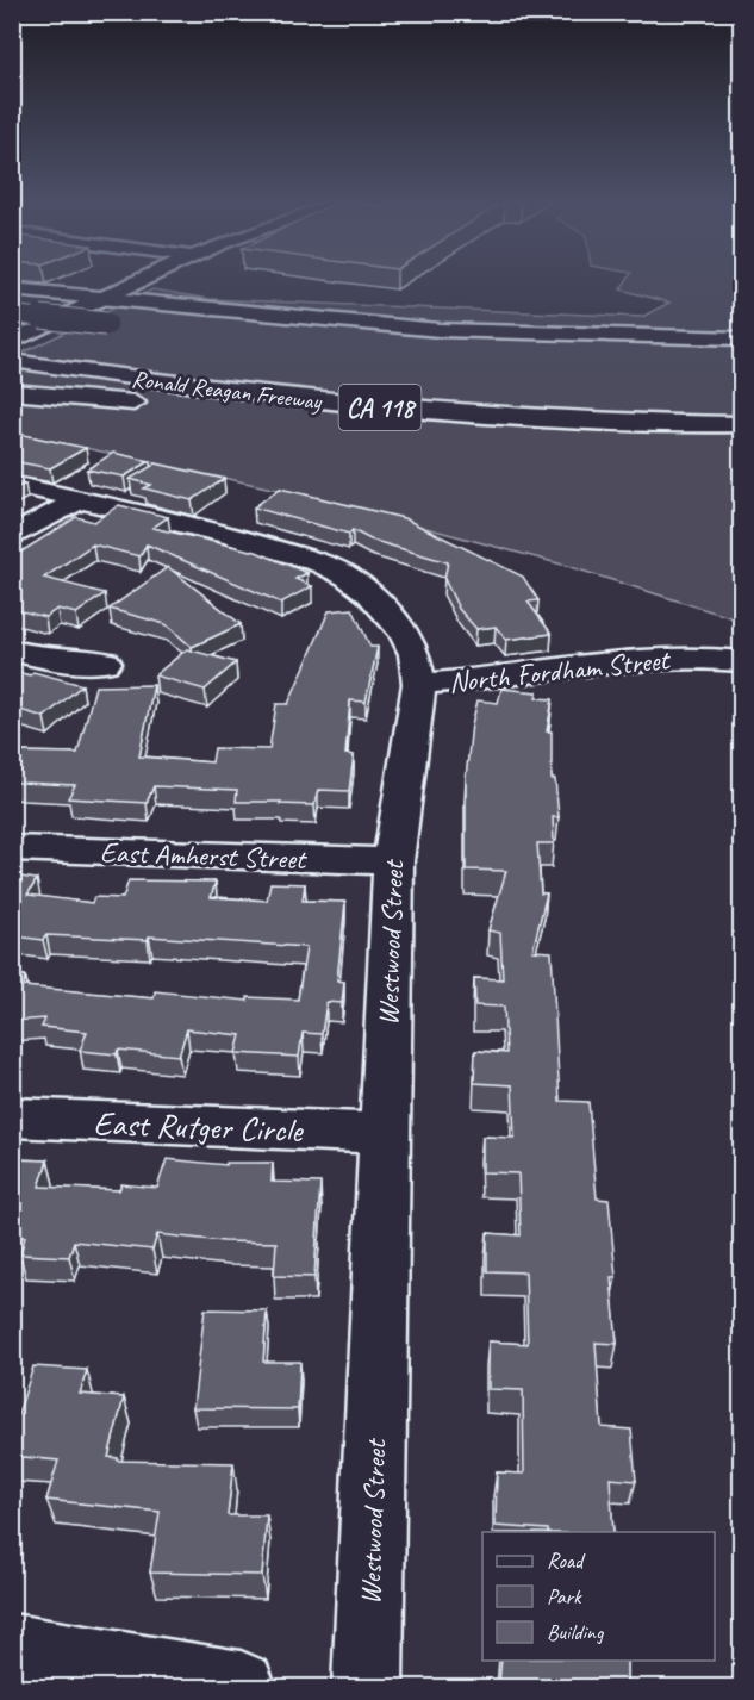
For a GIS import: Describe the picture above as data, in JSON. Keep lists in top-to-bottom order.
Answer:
{
  "streets": {
    "main road": [
      "Ronald Reagan Freeway",
      "CA 118",
      "North Fordham Street",
      "East Amherst Street",
      "Westwood Street",
      "East Rutger Circle"
    ]
  },
  "crossings": [
    ["North Fordham Street", "Westwood Street"],
    ["East Amherst Street", "Westwood Street"],
    ["Westwood Street", "East Rutger Circle"]
  ],
  "legend": ["Road", "Park", "Building"]
}
